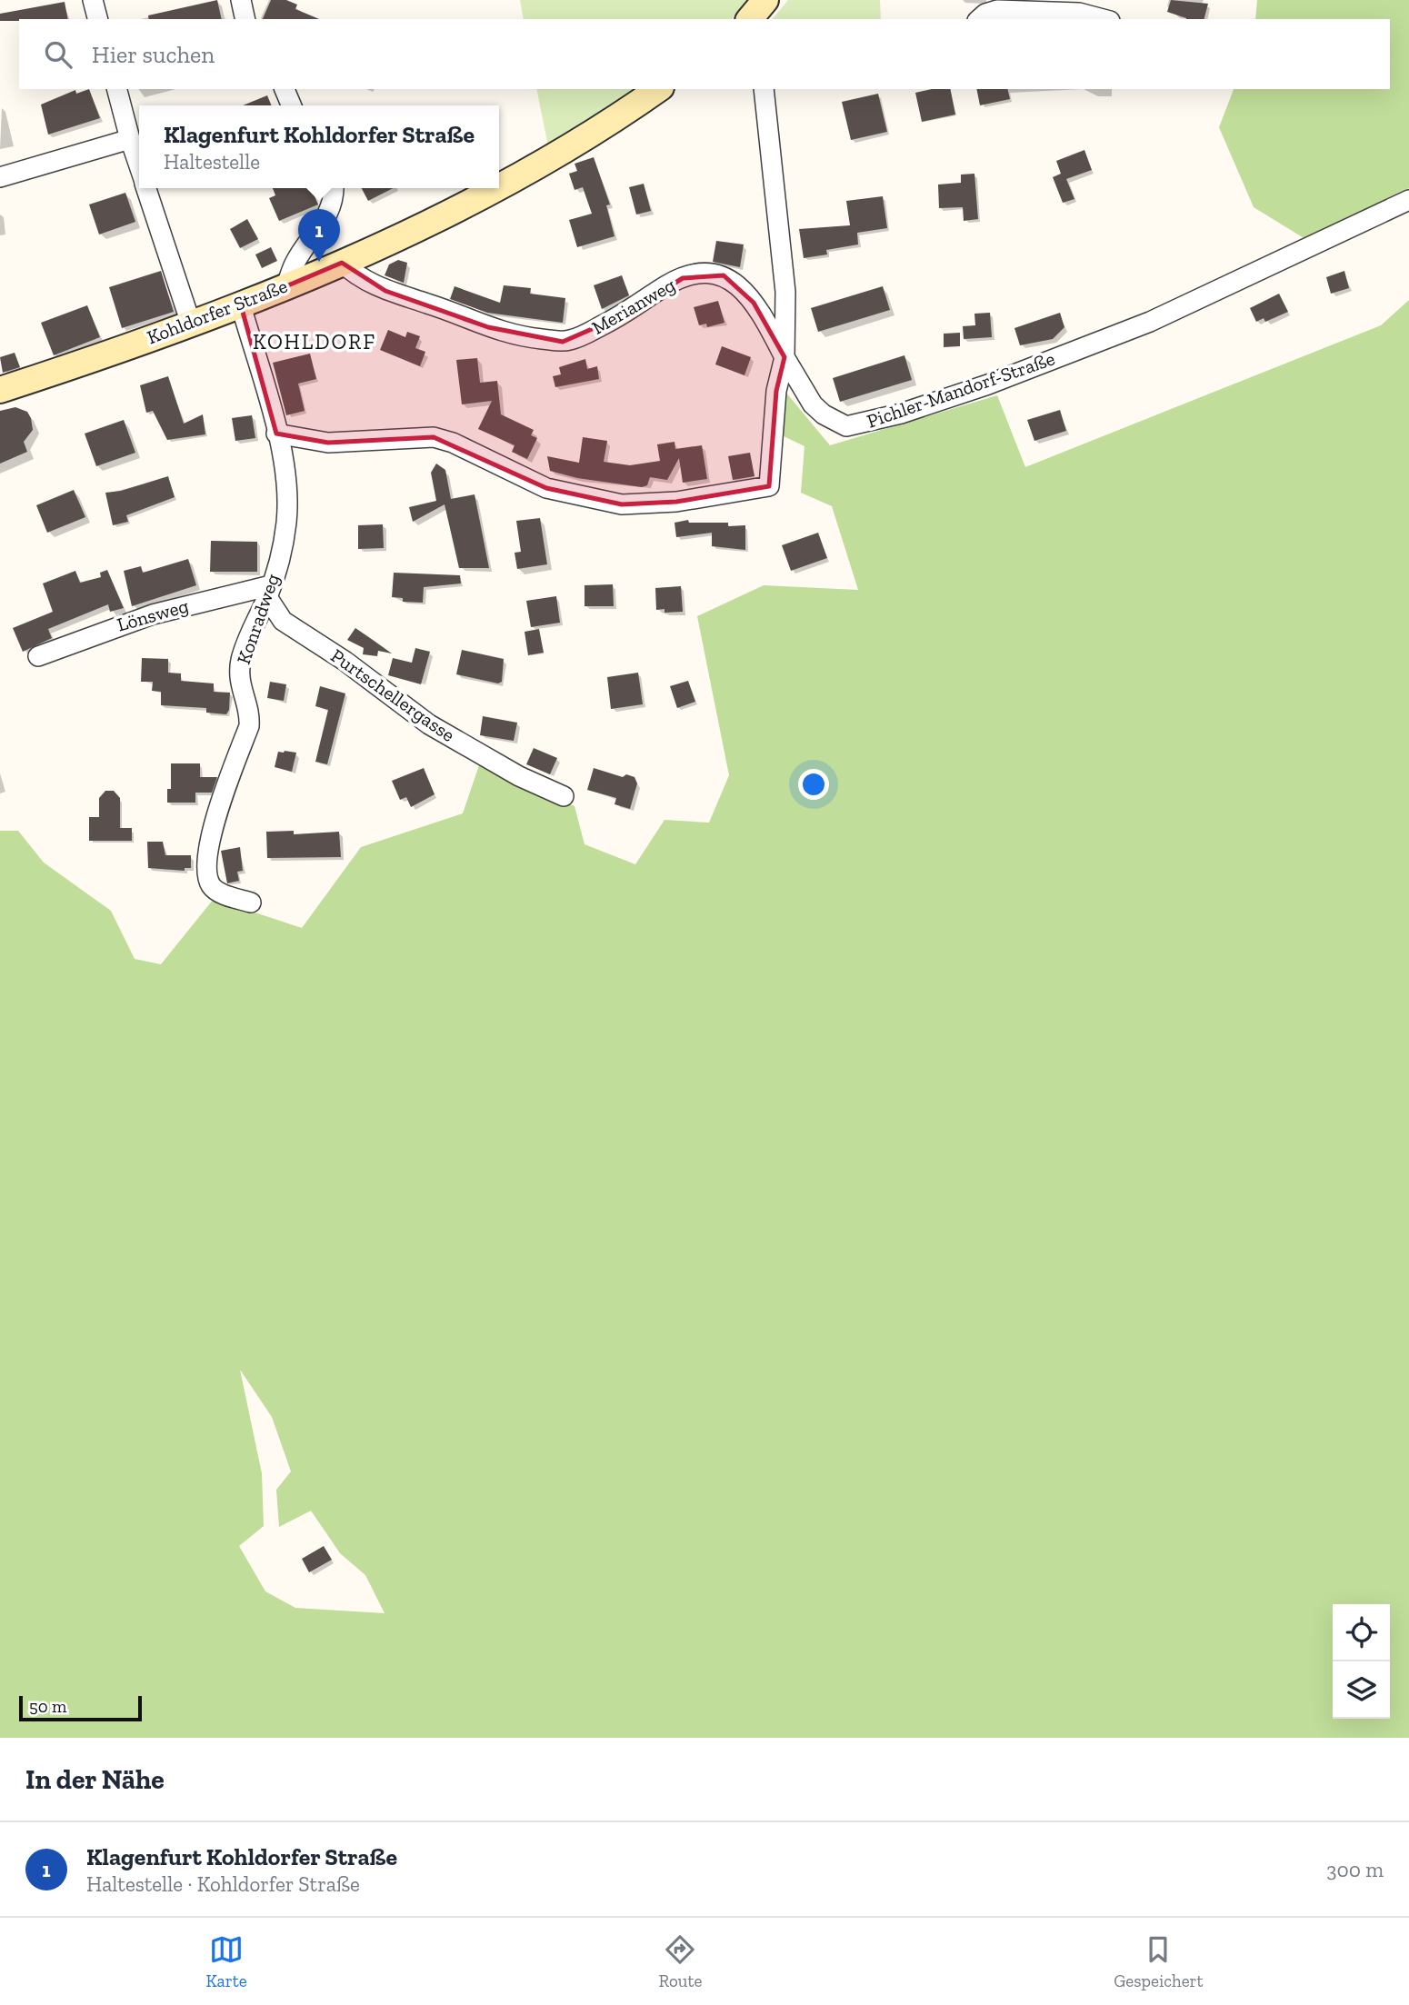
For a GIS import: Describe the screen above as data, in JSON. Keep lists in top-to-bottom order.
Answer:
{
  "streets": {
    "street": [
      "Merianweg",
      "Kohldorfer Straße",
      "Pichler-Mandorf-Straße",
      "Lönsweg",
      "Konradweg",
      "Purtschellergasse"
    ]
  },
  "crossings": [
    ["Merianweg", "Kohldorfer Straße"],
    ["Merianweg", "Pichler-Mandorf-Straße"],
    ["Kohldorfer Straße", "Konradweg"],
    ["Lönsweg", "Konradweg"],
    ["Lönsweg", "Purtschellergasse"],
    ["Konradweg", "Purtschellergasse"]
  ],
  "districts": ["KOHLDORF"],
  "scale_bar": "50 m",
  "page": {
    "search": "Hier suchen",
    "popup": ["Klagenfurt Kohldorfer Straße", "Haltestelle"],
    "pins": "1",
    "scale": "50 m",
    "heading": "In der Nähe",
    "list": [
      {
        "mark": "1",
        "name": "Klagenfurt Kohldorfer Straße",
        "note": "Haltestelle · Kohldorfer Straße",
        "value": "300 m"
      }
    ],
    "nav": ["Karte", "Route", "Gespeichert"]
  }
}
